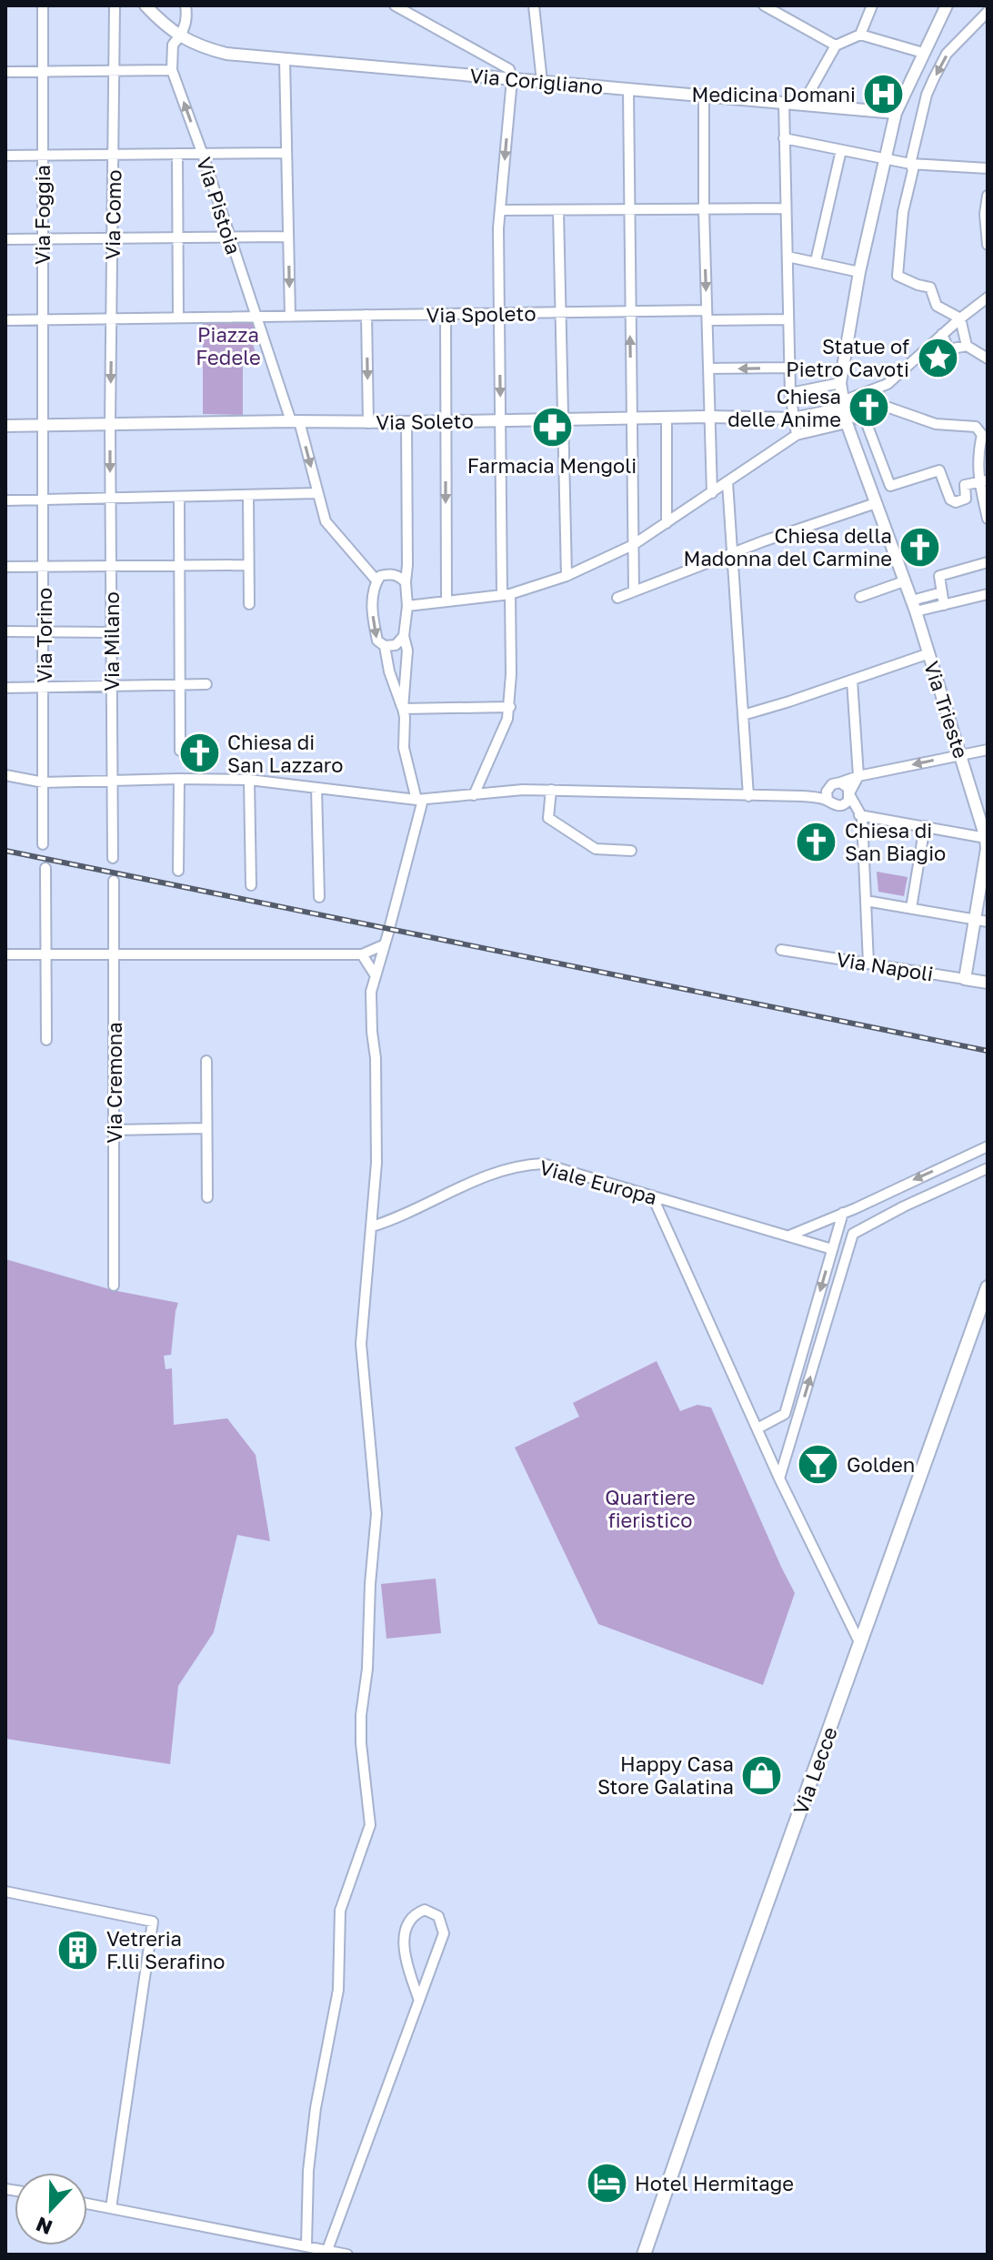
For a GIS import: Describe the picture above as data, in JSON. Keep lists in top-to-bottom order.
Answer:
{
  "streets": {
    "main road": ["Via Lecce"],
    "street": [
      "Via Corigliano",
      "Via Pistoia",
      "Via Foggia",
      "Via Como",
      "Via Spoleto",
      "Via Soleto",
      "Via Torino",
      "Via Milano",
      "Via Trieste",
      "Via Napoli",
      "Via Cremona",
      "Viale Europa"
    ]
  },
  "crossings": [
    ["Via Corigliano", "Via Trieste"],
    ["Via Pistoia", "Via Spoleto"],
    ["Via Pistoia", "Via Soleto"],
    ["Via Foggia", "Via Spoleto"],
    ["Via Foggia", "Via Soleto"],
    ["Via Foggia", "Via Torino"],
    ["Via Como", "Via Spoleto"],
    ["Via Como", "Via Soleto"],
    ["Via Como", "Via Milano"],
    ["Via Soleto", "Via Torino"],
    ["Via Soleto", "Via Milano"],
    ["Via Soleto", "Via Trieste"],
    ["Via Trieste", "Via Napoli"]
  ],
  "parks": ["Piazza Fedele", "Quartiere fieristico"],
  "places": {
    "hospital": ["Medicina Domani"],
    "place": ["Statue of Pietro Cavoti"],
    "church": [
      "Chiesa delle Anime",
      "Chiesa della Madonna del Carmine",
      "Chiesa di San Lazzaro",
      "Chiesa di San Biagio"
    ],
    "pharmacy": ["Farmacia Mengoli"],
    "bar": ["Golden"],
    "shop": ["Happy Casa Store Galatina"],
    "building": ["Vetreria F.lli Serafino"],
    "hotel": ["Hotel Hermitage"]
  },
  "north": "bottom"
}
